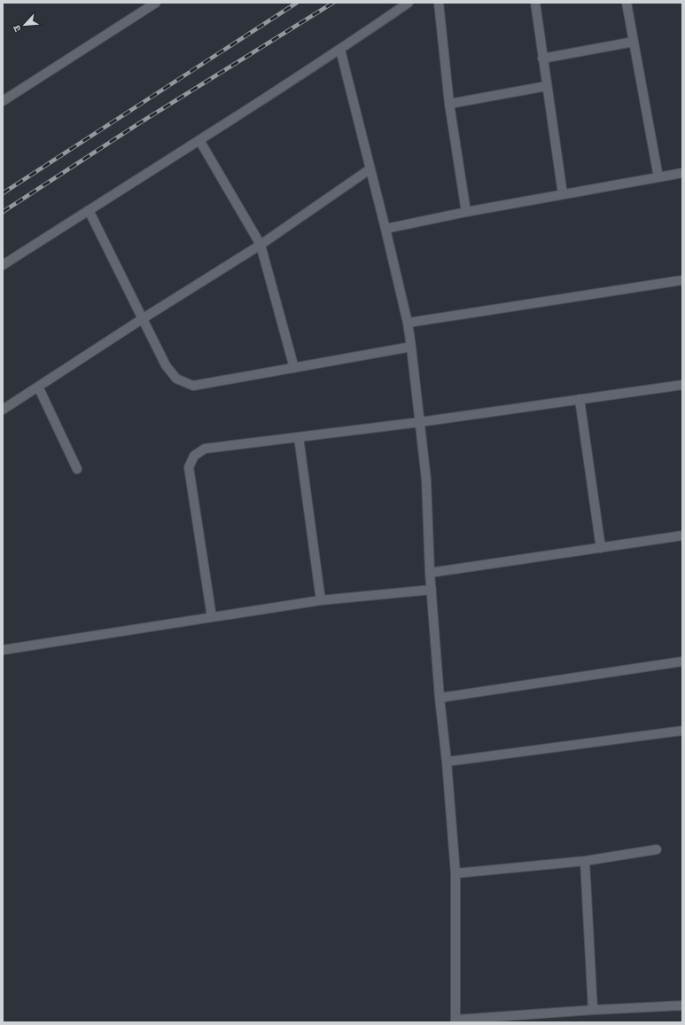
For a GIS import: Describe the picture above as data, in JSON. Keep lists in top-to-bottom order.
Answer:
{
  "north": "bottom left"
}
